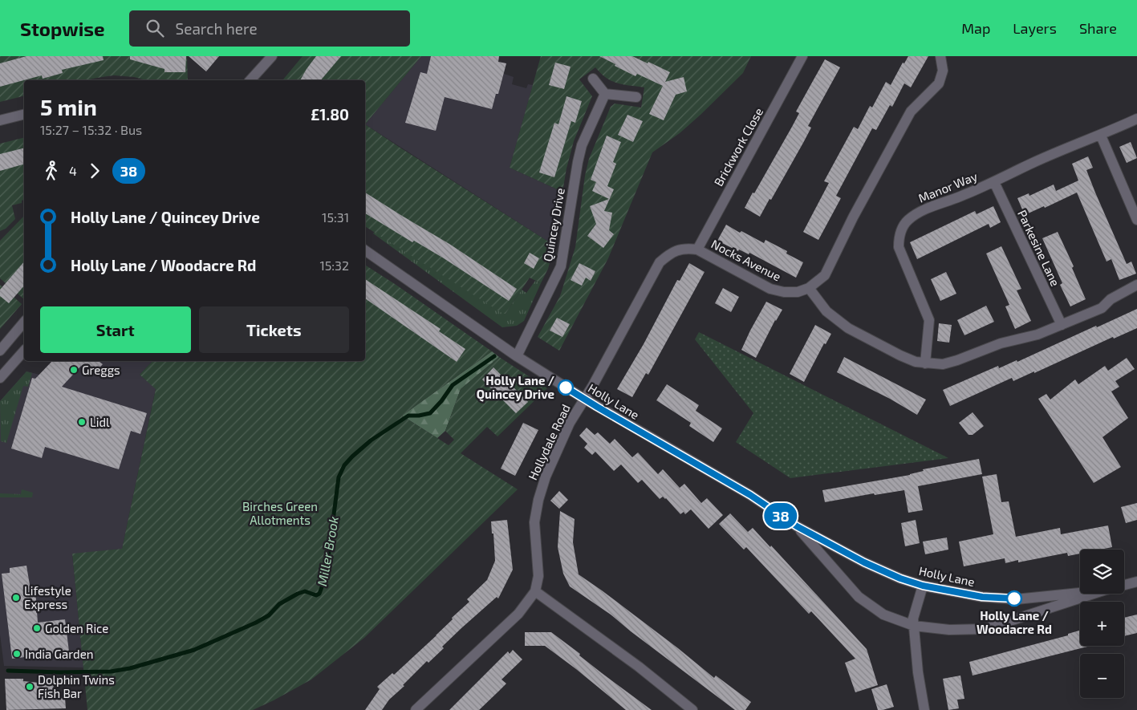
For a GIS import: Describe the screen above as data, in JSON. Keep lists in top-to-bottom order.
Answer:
{
  "streets": {
    "street": [
      "Brickwork Close",
      "Manor Way",
      "Quincey Drive",
      "Parkesine Lane",
      "Nocks Avenue",
      "Holly Lane",
      "Hollydale Road"
    ]
  },
  "crossings": [
    ["Brickwork Close", "Nocks Avenue"],
    ["Manor Way", "Parkesine Lane"],
    ["Quincey Drive", "Holly Lane"],
    ["Nocks Avenue", "Holly Lane"],
    ["Nocks Avenue", "Hollydale Road"],
    ["Holly Lane", "Hollydale Road"]
  ],
  "water": ["Miller Brook"],
  "parks": ["Birches Green Allotments"],
  "places": [
    "Greggs",
    "Holly Lane / Quincey Drive",
    "Lidl",
    "Lifestyle Express",
    "Holly Lane / Woodacre Rd",
    "Golden Rice",
    "India Garden",
    "Dolphin Twins Fish Bar"
  ],
  "lines": ["bus line 38"],
  "page": {
    "header": "Stopwise",
    "search": "Search here",
    "nav": ["Map", "Layers", "Share"],
    "on_map": "38",
    "heading": ["5 min", "15:27 – 15:32 · Bus", "£1.80"],
    "legs": ["4", "38"],
    "list": [
      {
        "name": "Holly Lane / Quincey Drive",
        "value": "15:31"
      },
      {
        "name": "Holly Lane / Woodacre Rd",
        "value": "15:32"
      }
    ],
    "buttons": ["Start", "Tickets"],
    "map_buttons": ["+", "−"]
  }
}
